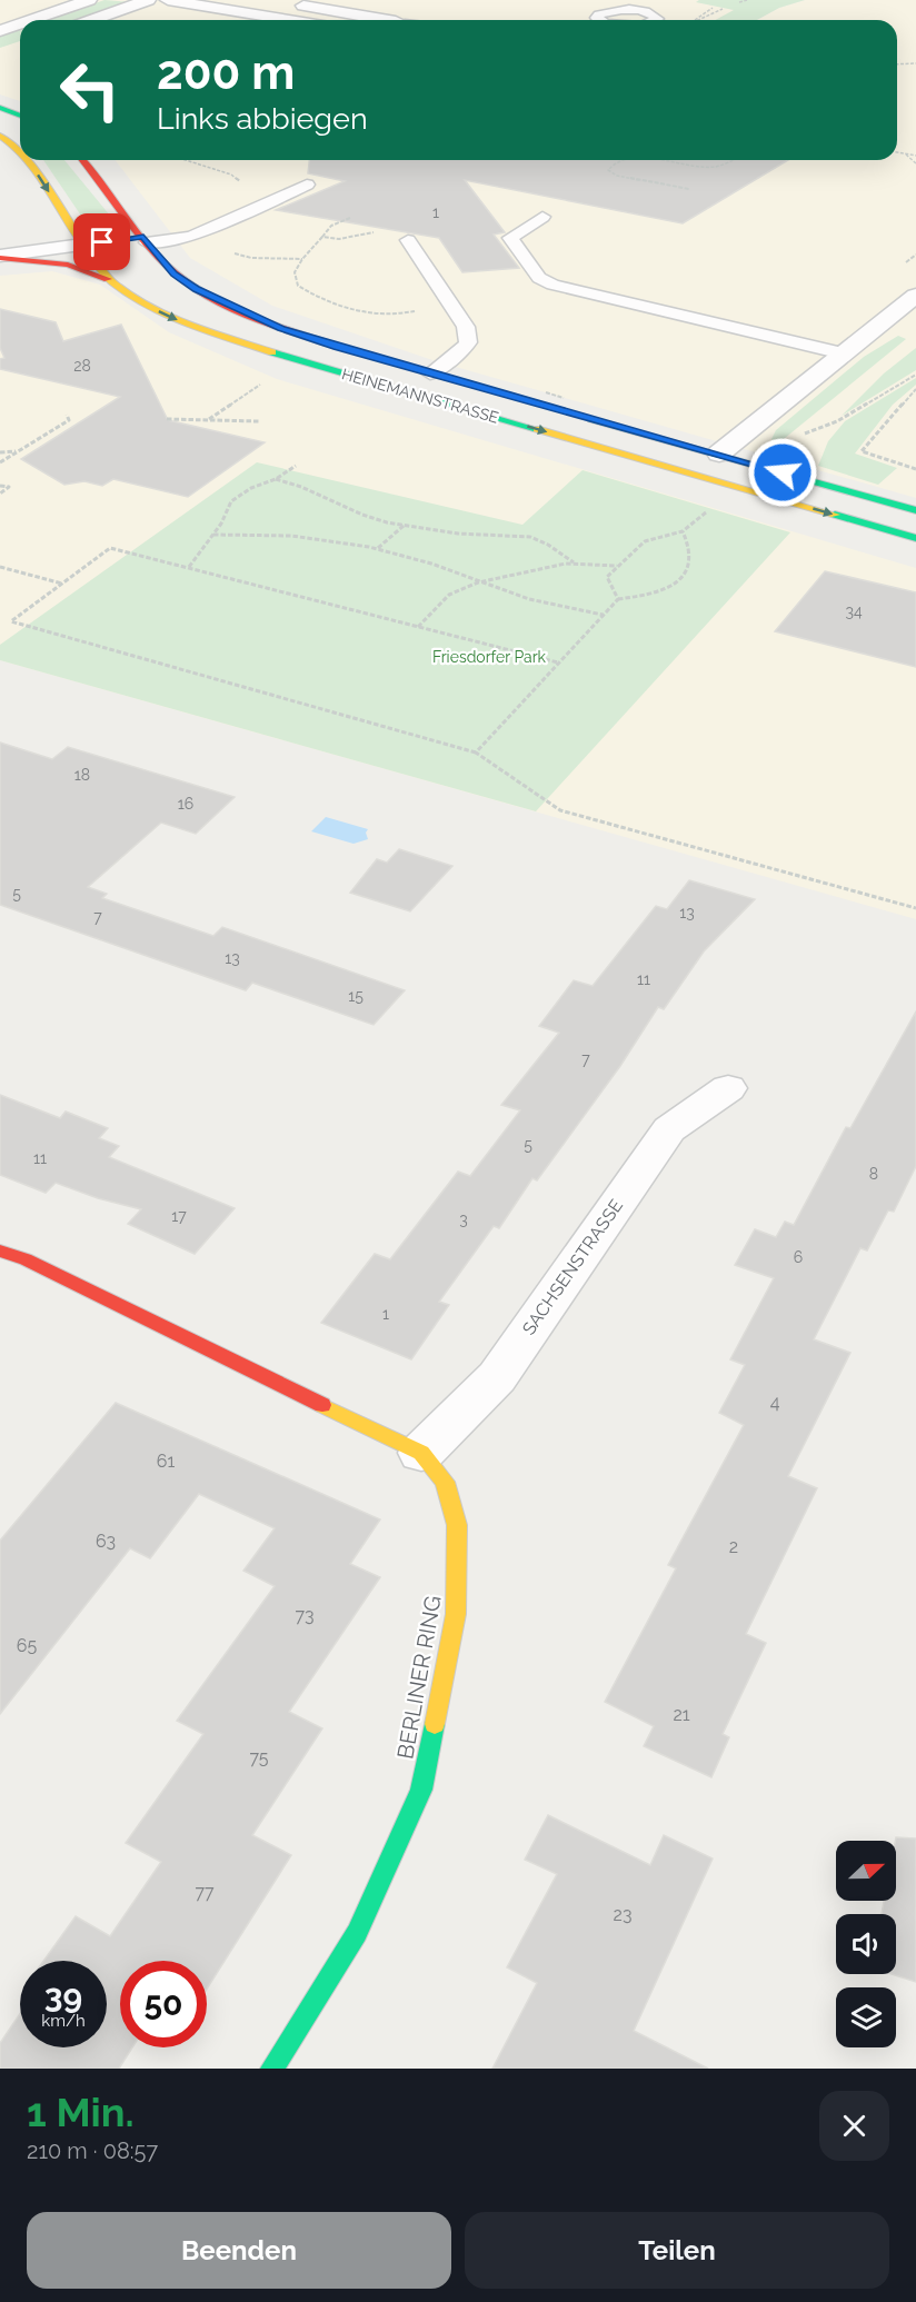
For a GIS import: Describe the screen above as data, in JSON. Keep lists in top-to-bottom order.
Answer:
{
  "streets": {
    "main road": ["HEINEMANNSTRASSE", "BERLINER RING"],
    "street": ["SACHSENSTRASSE"]
  },
  "crossings": [
    ["SACHSENSTRASSE", "BERLINER RING"]
  ],
  "parks": ["Friesdorfer Park"],
  "house_numbers": [
    "1",
    "28",
    "34",
    "18",
    "16",
    "5",
    "13",
    "7",
    "13",
    "11",
    "15",
    "7",
    "5",
    "11",
    "8",
    "17",
    "3",
    "6",
    "1",
    "4",
    "61",
    "63",
    "2",
    "73",
    "65",
    "21",
    "75",
    "77",
    "23"
  ],
  "north": "right",
  "page": {
    "turn": ["200 m", "Links abbiegen"],
    "speed": "39 km/h",
    "limit": "50",
    "heading": ["1 Min.", "210 m · 08:57"],
    "buttons": ["Beenden", "Teilen"]
  }
}
